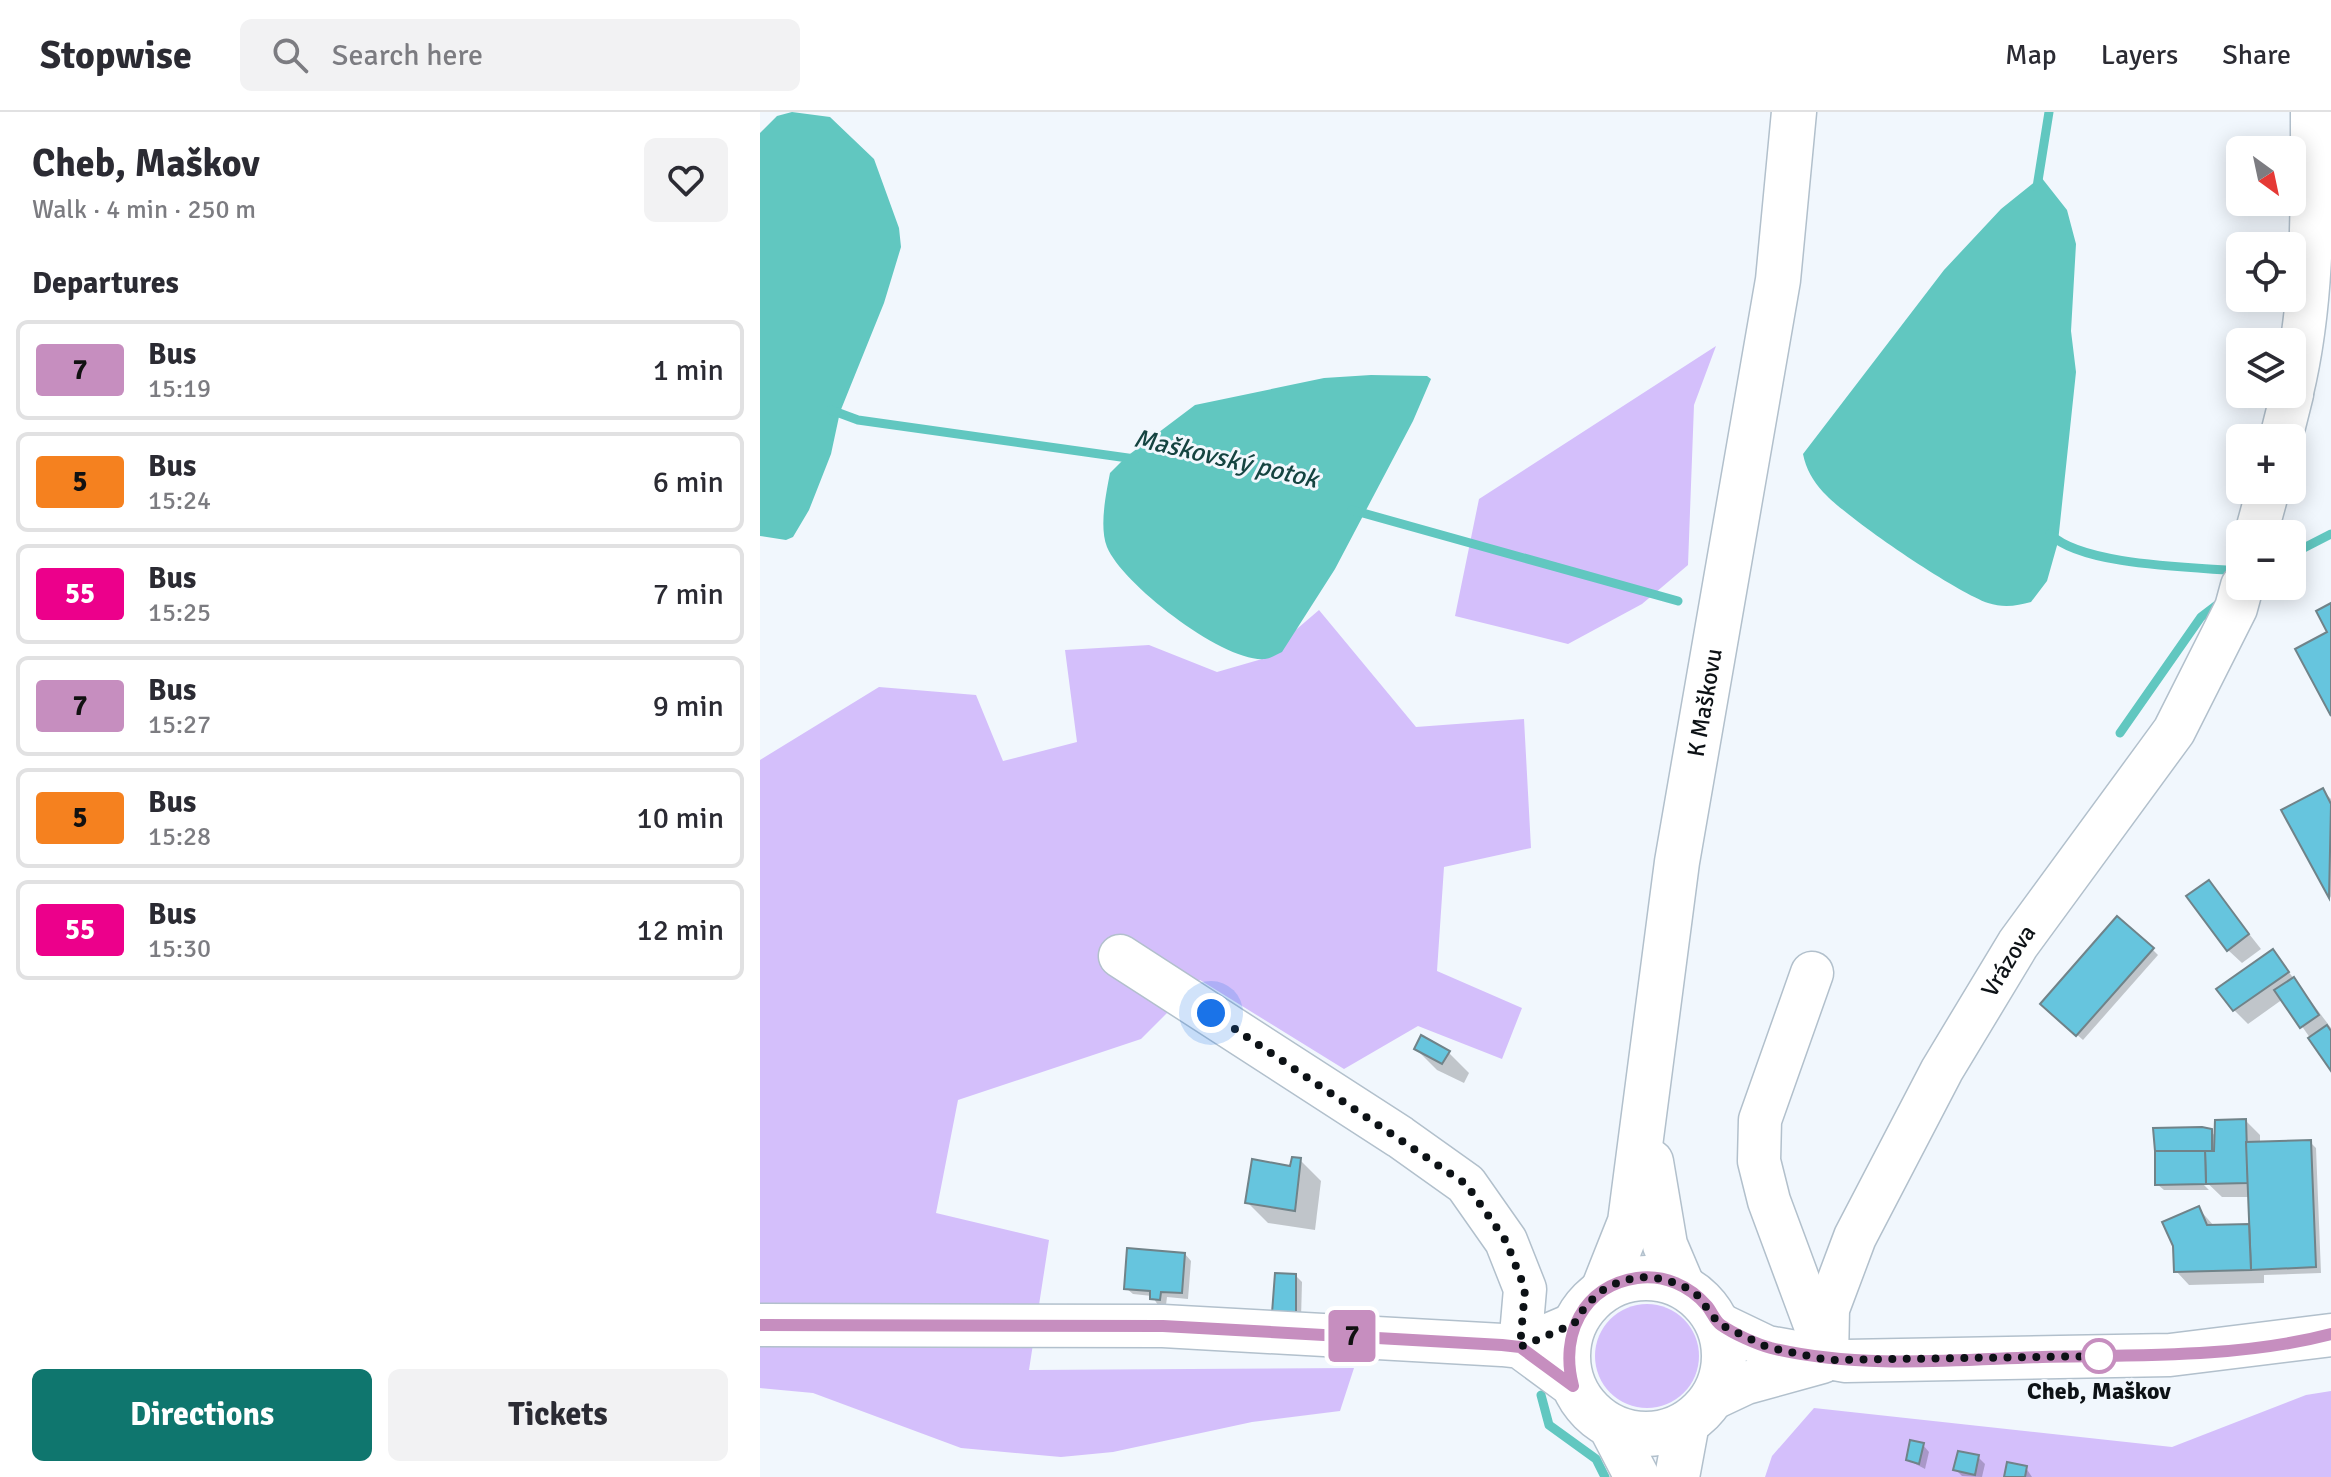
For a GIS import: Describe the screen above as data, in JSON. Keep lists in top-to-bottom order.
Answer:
{
  "streets": {
    "main road": ["K Maškovu"],
    "street": ["Vrázova"]
  },
  "water": ["Maškovský potok"],
  "places": ["Cheb, Maškov"],
  "lines": ["bus line 7"],
  "north": "bottom right",
  "page": {
    "header": "Stopwise",
    "search": "Search here",
    "nav": ["Map", "Layers", "Share"],
    "heading": [
      ["Cheb, Maškov", "Walk · 4 min · 250 m"],
      "Departures"
    ],
    "on_map": "7",
    "map_buttons": ["+", "−"],
    "list": [
      {
        "mark": "7",
        "name": "Bus",
        "note": "15:19",
        "value": "1 min"
      },
      {
        "mark": "5",
        "name": "Bus",
        "note": "15:24",
        "value": "6 min"
      },
      {
        "mark": "55",
        "name": "Bus",
        "note": "15:25",
        "value": "7 min"
      },
      {
        "mark": "7",
        "name": "Bus",
        "note": "15:27",
        "value": "9 min"
      },
      {
        "mark": "5",
        "name": "Bus",
        "note": "15:28",
        "value": "10 min"
      },
      {
        "mark": "55",
        "name": "Bus",
        "note": "15:30",
        "value": "12 min"
      }
    ],
    "buttons": ["Directions", "Tickets"]
  }
}
